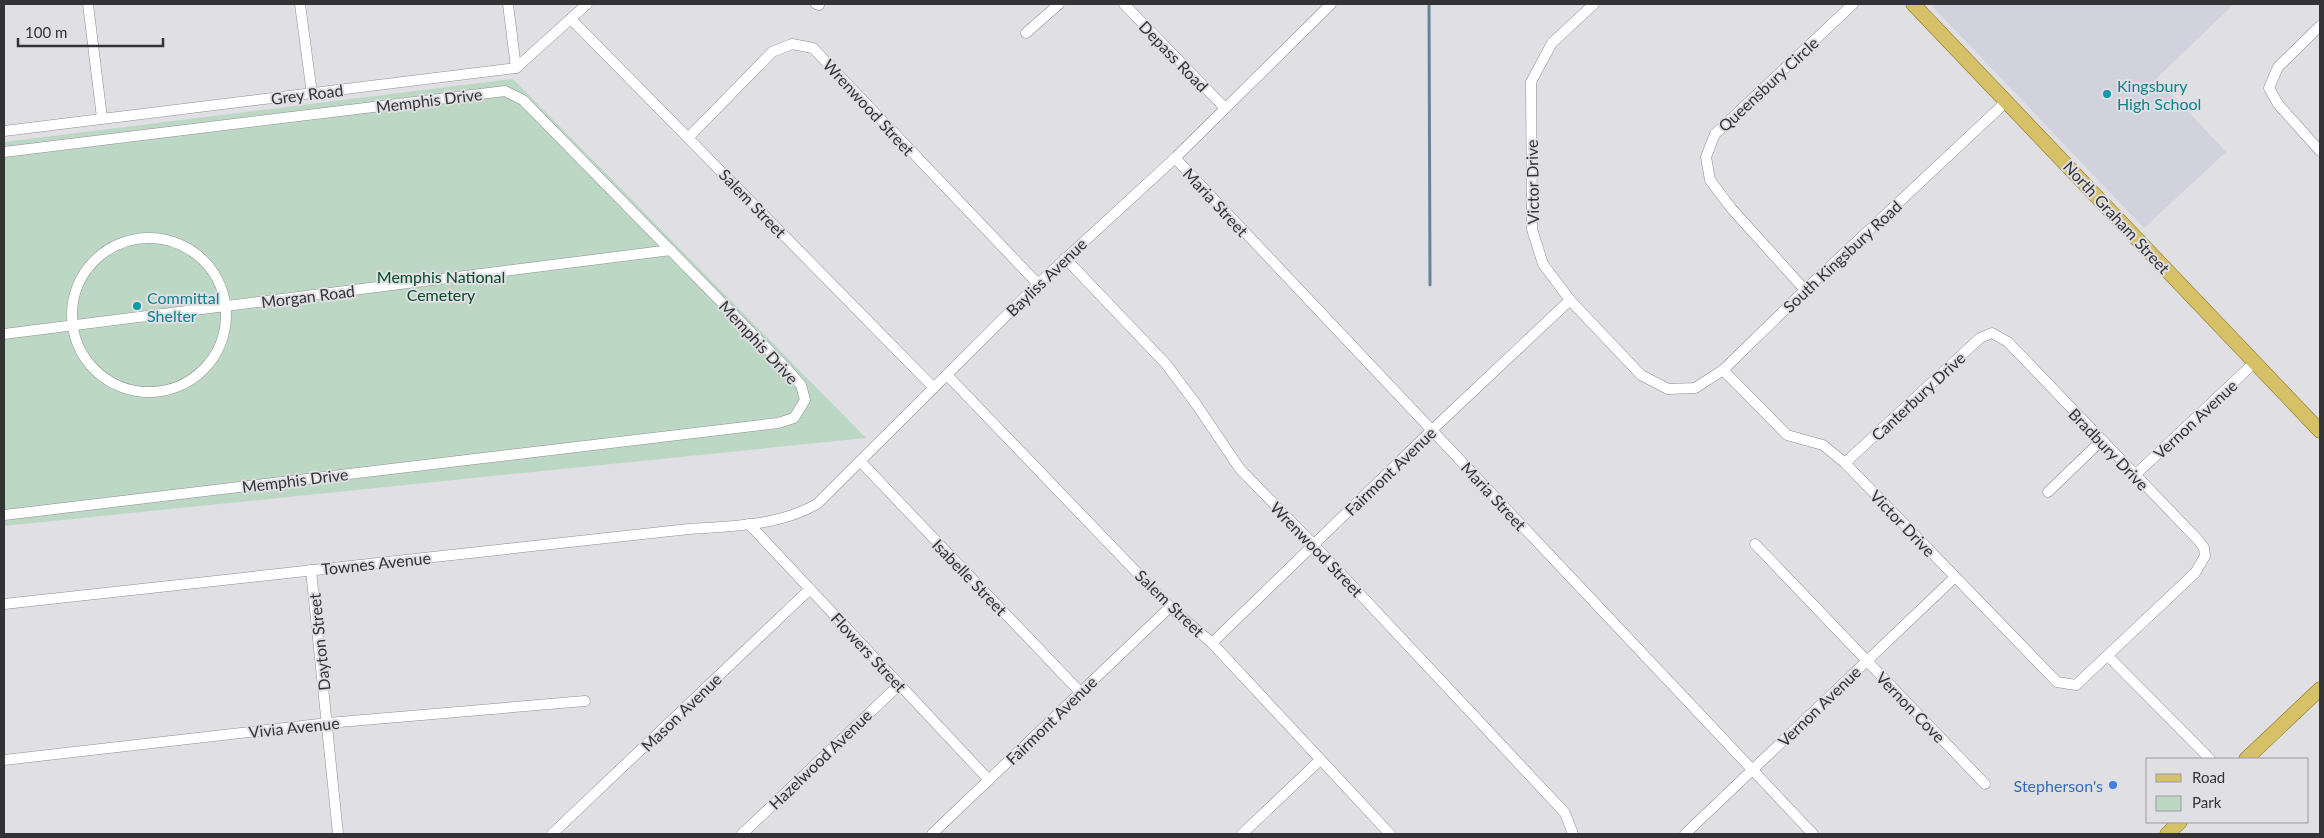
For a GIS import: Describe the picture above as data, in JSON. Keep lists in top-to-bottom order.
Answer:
{
  "streets": {
    "main road": ["North Graham Street"],
    "street": [
      "Depass Road",
      "Queensbury Circle",
      "Grey Road",
      "Memphis Drive",
      "Wrenwood Street",
      "Victor Drive",
      "Maria Street",
      "Salem Street",
      "South Kingsbury Road",
      "Bayliss Avenue",
      "Morgan Road",
      "Canterbury Drive",
      "Vernon Avenue",
      "Bradbury Drive",
      "Fairmont Avenue",
      "Townes Avenue",
      "Isabelle Street",
      "Dayton Street",
      "Flowers Street",
      "Vernon Cove",
      "Mason Avenue",
      "Vivia Avenue",
      "Hazelwood Avenue"
    ]
  },
  "crossings": [
    ["Depass Road", "Bayliss Avenue"],
    ["Queensbury Circle", "South Kingsbury Road"],
    ["Memphis Drive", "Morgan Road"],
    ["Wrenwood Street", "Salem Street"],
    ["Wrenwood Street", "Bayliss Avenue"],
    ["Wrenwood Street", "Fairmont Avenue"],
    ["Victor Drive", "South Kingsbury Road"],
    ["Victor Drive", "Canterbury Drive"],
    ["Victor Drive", "Vernon Avenue"],
    ["Victor Drive", "Bradbury Drive"],
    ["Victor Drive", "Fairmont Avenue"],
    ["Maria Street", "Bayliss Avenue"],
    ["Maria Street", "Vernon Avenue"],
    ["Maria Street", "Fairmont Avenue"],
    ["Salem Street", "Bayliss Avenue"],
    ["Salem Street", "Fairmont Avenue"],
    ["North Graham Street", "South Kingsbury Road"],
    ["North Graham Street", "Vernon Avenue"],
    ["Bayliss Avenue", "Townes Avenue"],
    ["Bayliss Avenue", "Isabelle Street"],
    ["Bayliss Avenue", "Flowers Street"],
    ["Canterbury Drive", "Bradbury Drive"],
    ["Vernon Avenue", "Bradbury Drive"],
    ["Vernon Avenue", "Vernon Cove"],
    ["Fairmont Avenue", "Isabelle Street"],
    ["Fairmont Avenue", "Flowers Street"],
    ["Townes Avenue", "Dayton Street"],
    ["Townes Avenue", "Flowers Street"],
    ["Dayton Street", "Vivia Avenue"],
    ["Flowers Street", "Mason Avenue"],
    ["Flowers Street", "Hazelwood Avenue"]
  ],
  "parks": ["Memphis National Cemetery"],
  "places": ["Kingsbury High School", "Committal Shelter", "Stepherson's"],
  "legend": ["Road", "Park"],
  "scale_bar": "100 m"
}
